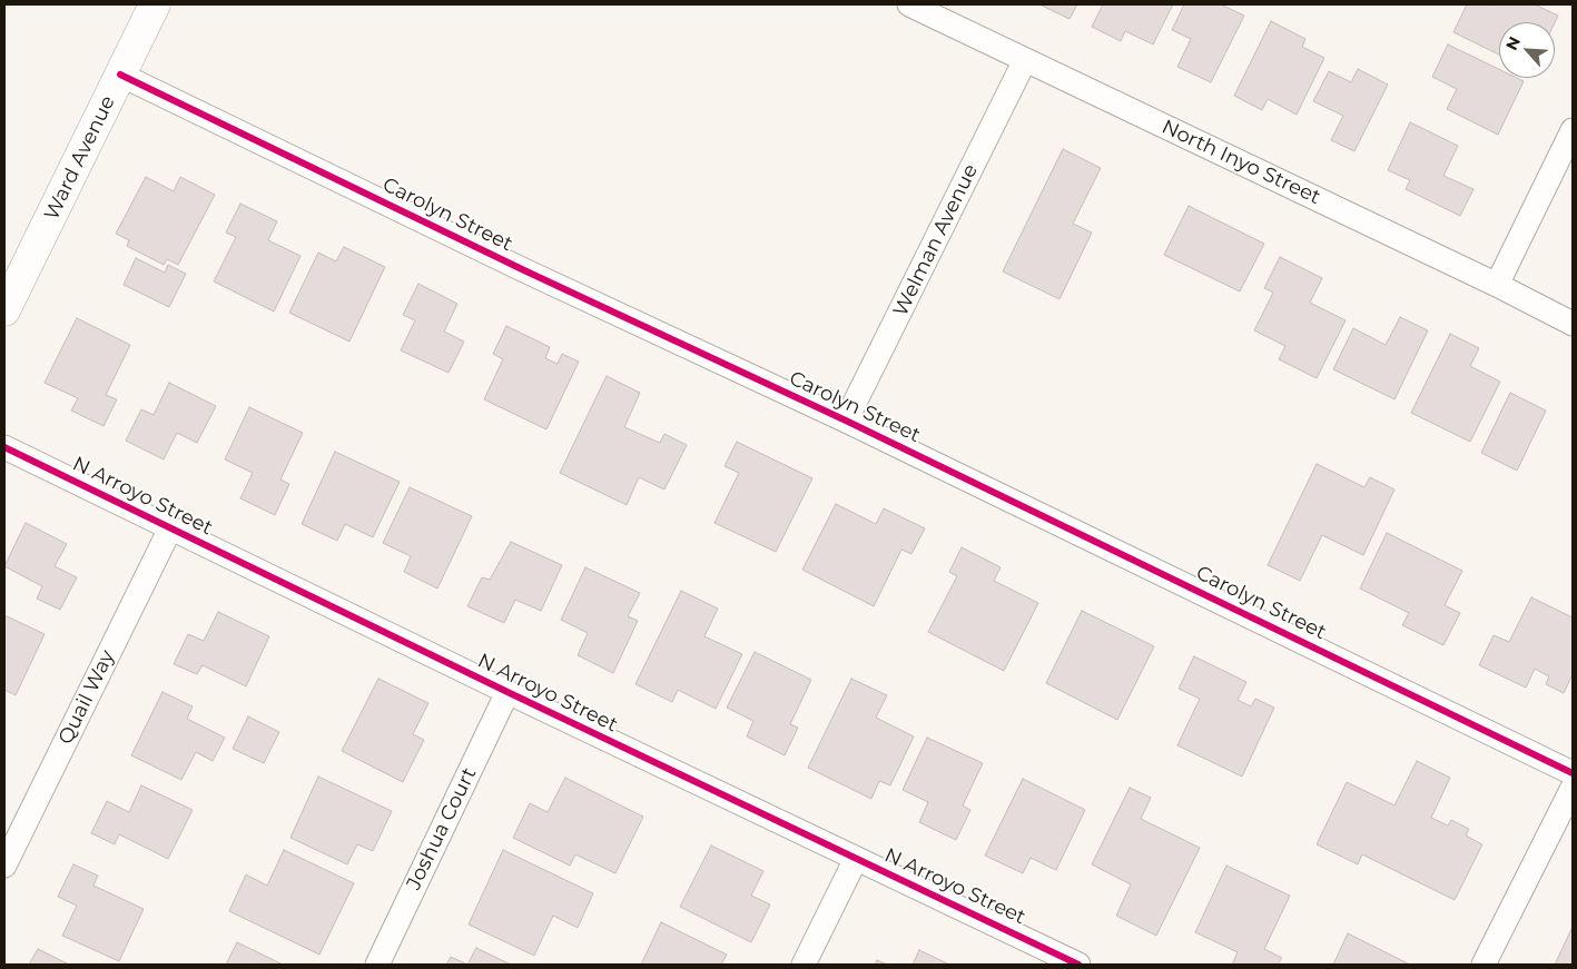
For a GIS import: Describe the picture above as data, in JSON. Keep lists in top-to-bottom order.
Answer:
{
  "streets": {
    "street": [
      "Ward Avenue",
      "North Inyo Street",
      "Carolyn Street",
      "Welman Avenue",
      "N Arroyo Street",
      "Quail Way",
      "Joshua Court"
    ]
  },
  "crossings": [
    ["Ward Avenue", "Carolyn Street"],
    ["North Inyo Street", "Welman Avenue"],
    ["Carolyn Street", "Welman Avenue"],
    ["N Arroyo Street", "Quail Way"],
    ["N Arroyo Street", "Joshua Court"]
  ],
  "north": "top left"
}
